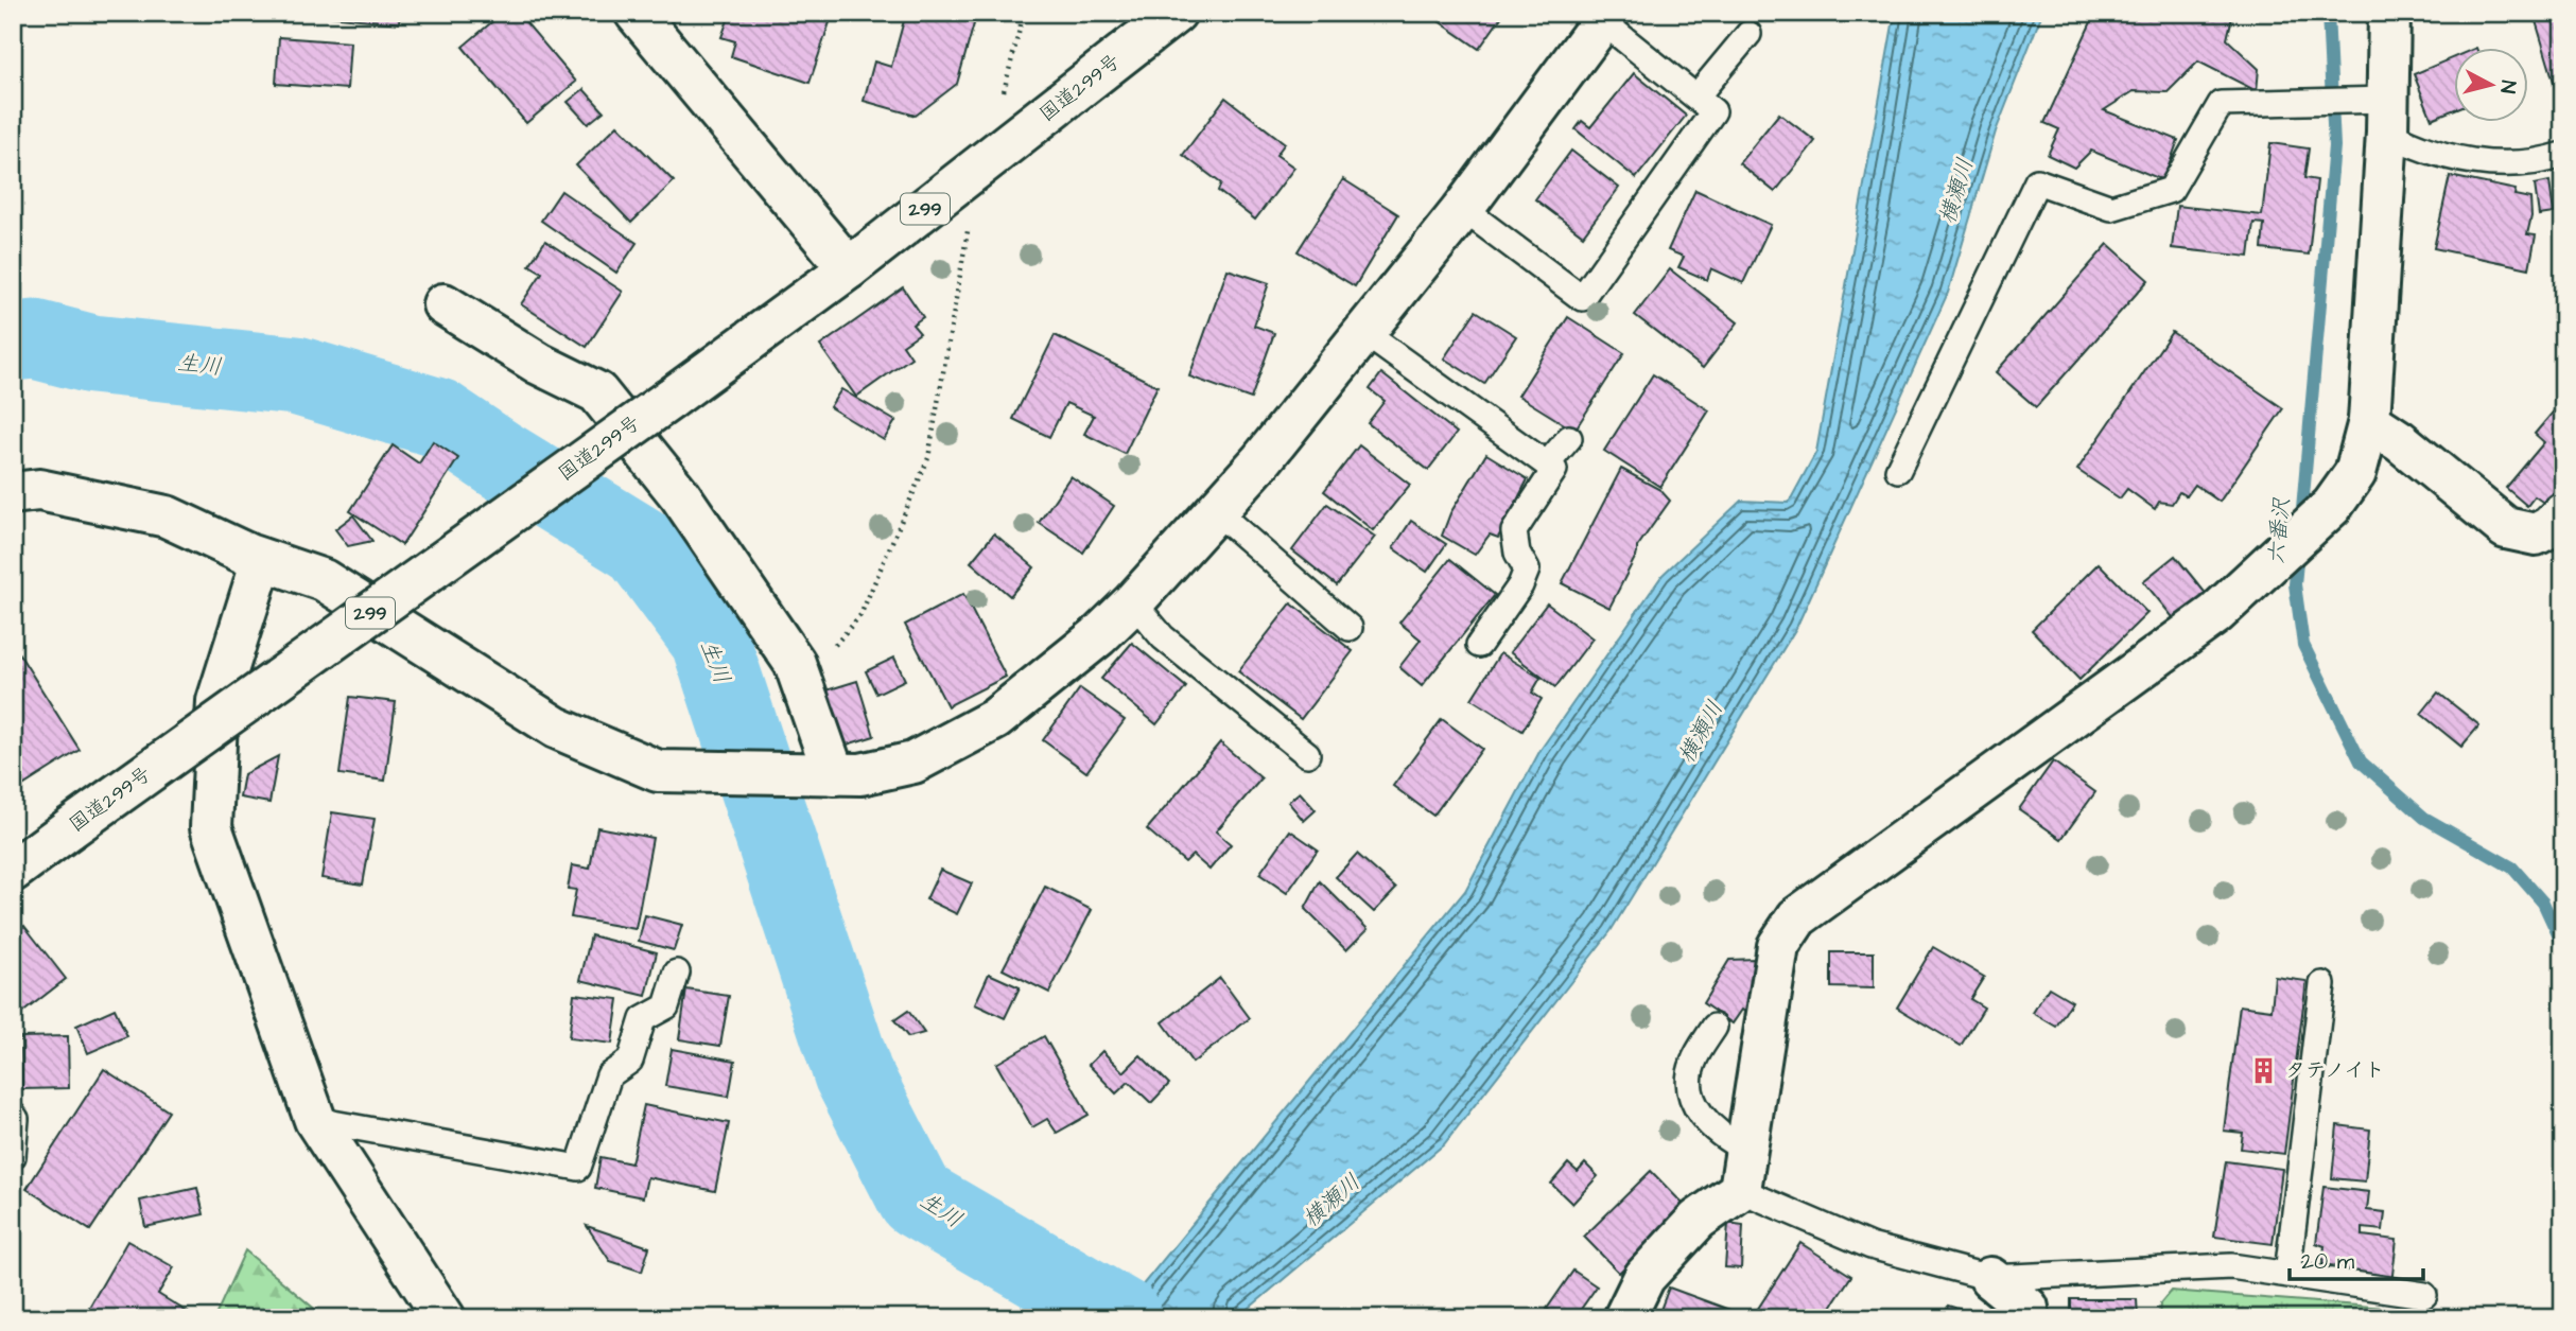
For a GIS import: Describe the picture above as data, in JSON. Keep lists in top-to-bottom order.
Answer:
{
  "streets": {
    "main road": ["国道299号", "299"]
  },
  "water": ["横瀬川", "生川", "六番沢"],
  "places": {
    "building": ["タテノイト"]
  },
  "scale_bar": "20 m",
  "north": "right"
}
